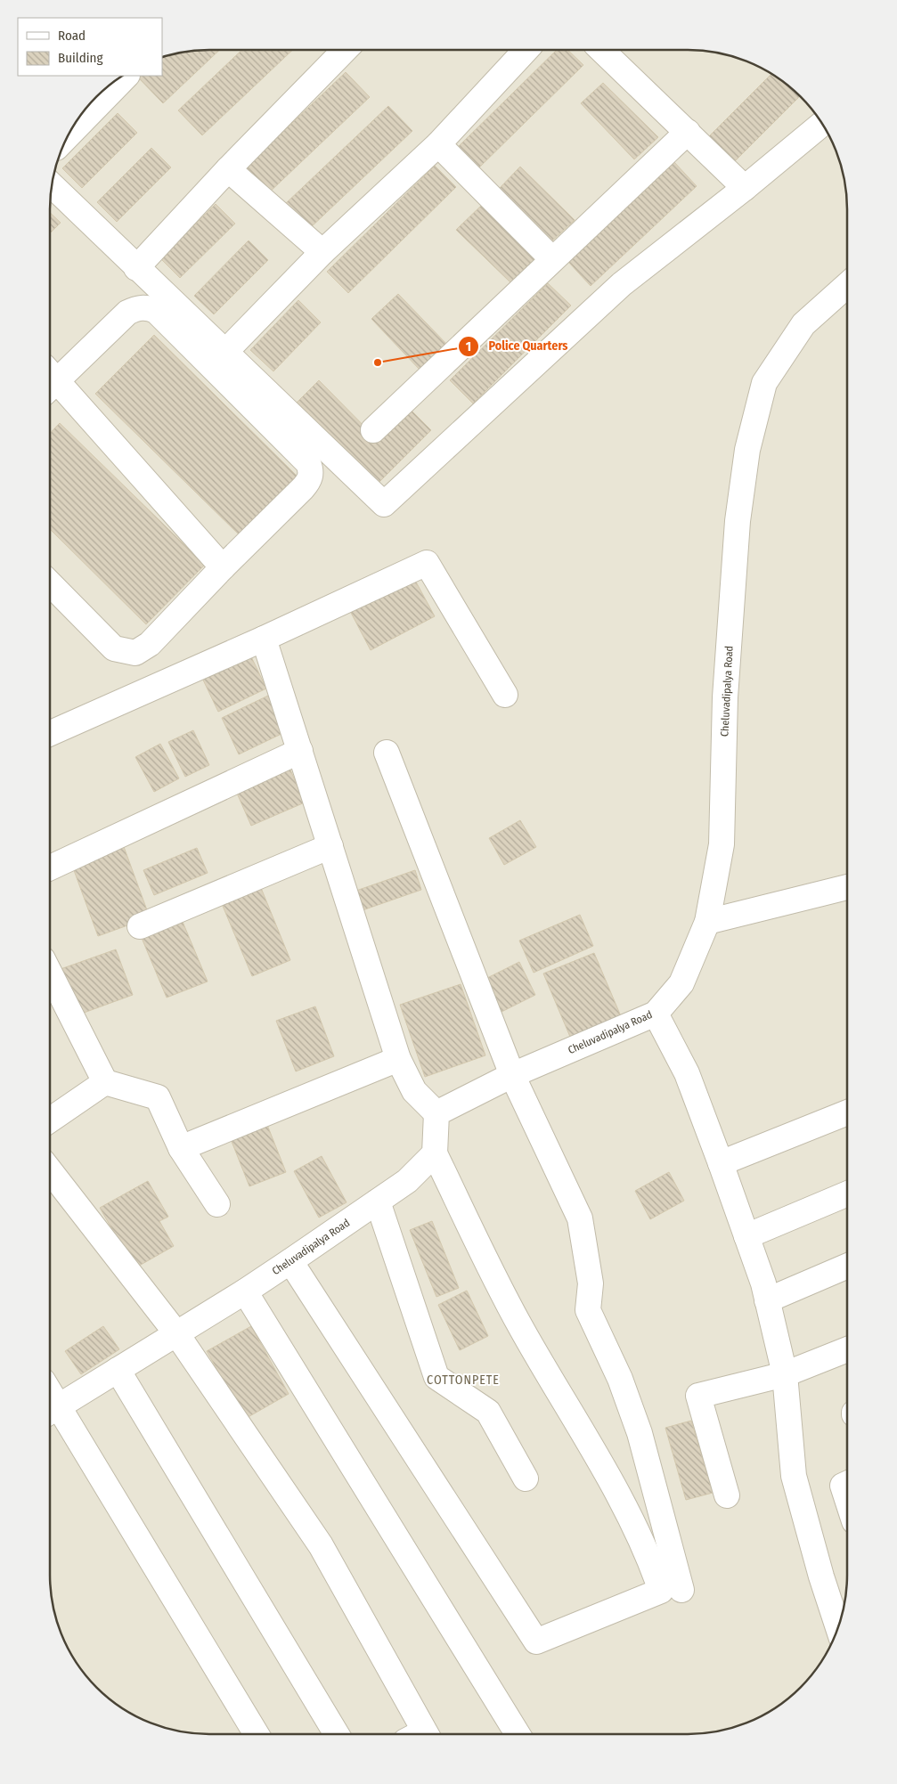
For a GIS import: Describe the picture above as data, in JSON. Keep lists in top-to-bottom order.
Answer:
{
  "streets": {
    "street": ["Cheluvadipalya Road"]
  },
  "districts": ["COTTONPETE"],
  "places": ["Police Quarters"],
  "legend": ["Road", "Building"]
}
